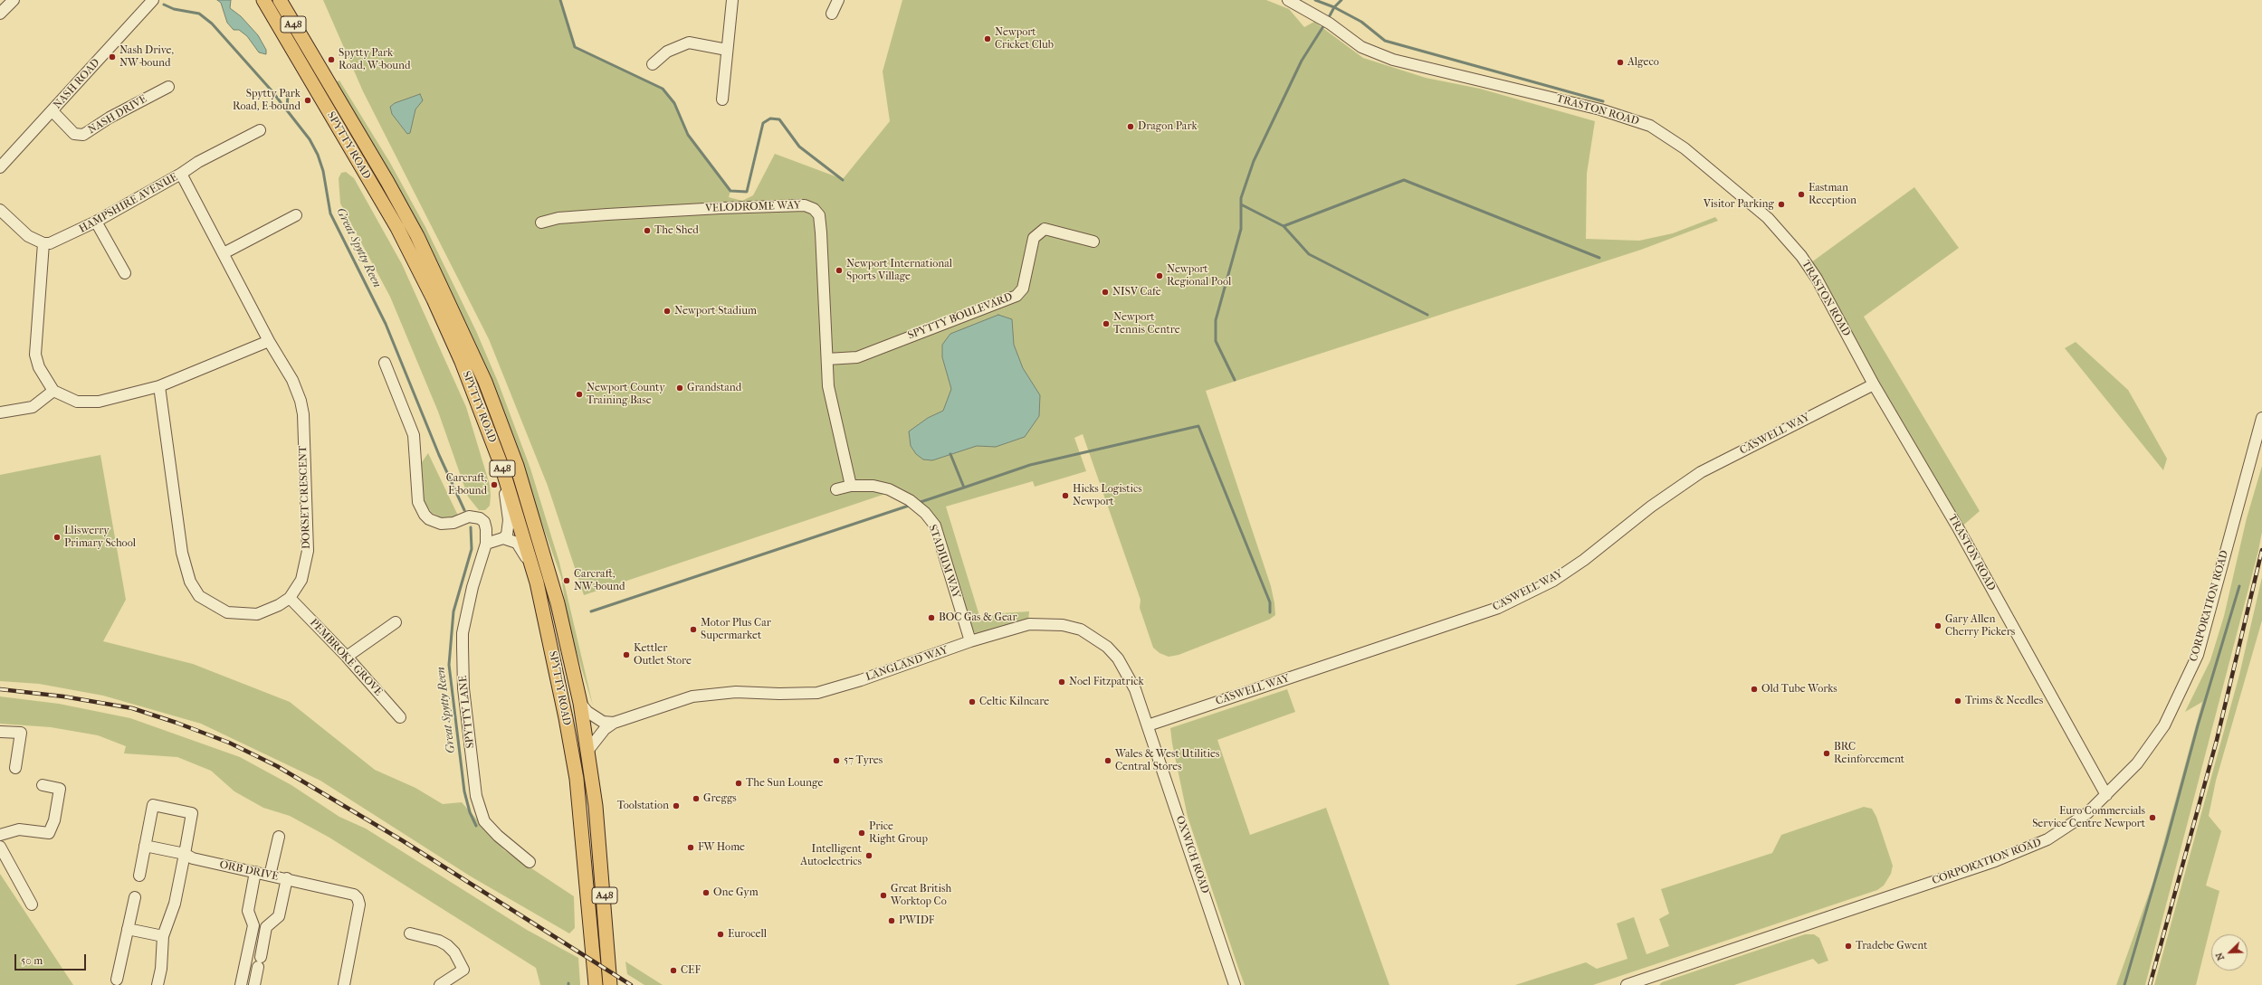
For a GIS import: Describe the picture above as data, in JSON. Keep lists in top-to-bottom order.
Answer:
{
  "streets": {
    "main road": ["A48", "SPYTTY ROAD"],
    "street": [
      "NASH ROAD",
      "TRASTON ROAD",
      "NASH DRIVE",
      "HAMPSHIRE AVENUE",
      "VELODROME WAY",
      "SPYTTY BOULEVARD",
      "CASWELL WAY",
      "DORSET CRESCENT",
      "STADIUM WAY",
      "CORPORATION ROAD",
      "PEMBROKE GROVE",
      "LANGLAND WAY",
      "SPYTTY LANE",
      "OXWICH ROAD",
      "ORB DRIVE"
    ]
  },
  "crossings": [
    ["NASH ROAD", "NASH DRIVE"],
    ["TRASTON ROAD", "CASWELL WAY"],
    ["TRASTON ROAD", "CORPORATION ROAD"],
    ["SPYTTY ROAD", "LANGLAND WAY"],
    ["HAMPSHIRE AVENUE", "DORSET CRESCENT"],
    ["VELODROME WAY", "SPYTTY BOULEVARD"],
    ["VELODROME WAY", "STADIUM WAY"],
    ["CASWELL WAY", "LANGLAND WAY"],
    ["CASWELL WAY", "OXWICH ROAD"],
    ["DORSET CRESCENT", "PEMBROKE GROVE"],
    ["STADIUM WAY", "LANGLAND WAY"],
    ["LANGLAND WAY", "OXWICH ROAD"]
  ],
  "water": ["Great Spytty Reen"],
  "places": [
    "Newport Cricket Club",
    "Nash Drive, NW-bound",
    "Spytty Park Road, W-bound",
    "Algeco",
    "Spytty Park Road, E-bound",
    "Dragon Park",
    "Eastman Reception",
    "Visitor Parking",
    "The Shed",
    "Newport International Sports Village",
    "Newport Regional Pool",
    "NISV Cafe",
    "Newport Stadium",
    "Newport Tennis Centre",
    "Grandstand",
    "Newport County Training Base",
    "Carcraft, E-bound",
    "Hicks Logistics Newport",
    "Lliswerry Primary School",
    "Carcraft, NW-bound",
    "BOC Gas & Gear",
    "Gary Allen Cherry Pickers",
    "Motor Plus Car Supermarket",
    "Kettler Outlet Store",
    "Noel Fitzpatrick",
    "Old Tube Works",
    "Trims & Needles",
    "Celtic Kilncare",
    "BRC Reinforcement",
    "57 Tyres",
    "Wales & West Utilities Central Stores",
    "The Sun Lounge",
    "Greggs",
    "Toolstation",
    "Euro Commercials Service Centre Newport",
    "Price Right Group",
    "FW Home",
    "Intelligent Autoelectrics",
    "One Gym",
    "Great British Worktop Co",
    "PWIDF",
    "Eurocell",
    "Tradebe Gwent",
    "CEF"
  ],
  "scale_bar": "50 m",
  "north": "bottom left"
}
